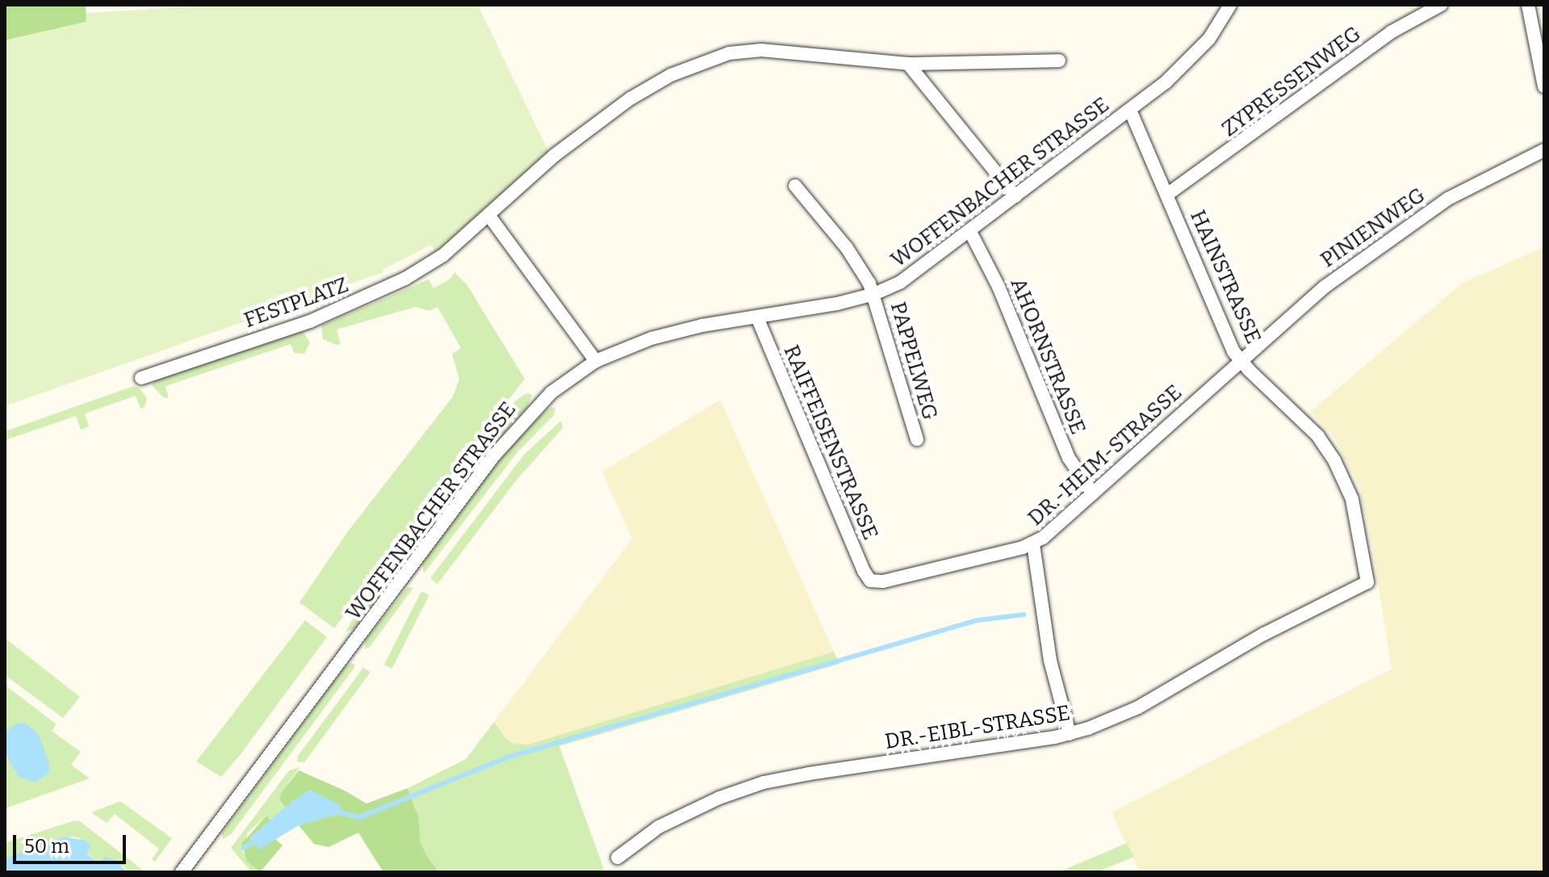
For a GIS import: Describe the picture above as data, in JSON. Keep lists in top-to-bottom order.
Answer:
{
  "streets": {
    "street": [
      "ZYPRESSENWEG",
      "WOFFENBACHER STRASSE",
      "PINIENWEG",
      "HAINSTRASSE",
      "FESTPLATZ",
      "AHORNSTRASSE",
      "PAPPELWEG",
      "RAIFFEISENSTRASSE",
      "DR.-HEIM-STRASSE",
      "DR.-EIBL-STRASSE"
    ]
  },
  "crossings": [
    ["ZYPRESSENWEG", "HAINSTRASSE"],
    ["WOFFENBACHER STRASSE", "HAINSTRASSE"],
    ["WOFFENBACHER STRASSE", "AHORNSTRASSE"],
    ["WOFFENBACHER STRASSE", "PAPPELWEG"],
    ["WOFFENBACHER STRASSE", "RAIFFEISENSTRASSE"],
    ["PINIENWEG", "HAINSTRASSE"],
    ["PINIENWEG", "DR.-HEIM-STRASSE"],
    ["HAINSTRASSE", "DR.-HEIM-STRASSE"],
    ["HAINSTRASSE", "DR.-EIBL-STRASSE"],
    ["AHORNSTRASSE", "DR.-HEIM-STRASSE"],
    ["RAIFFEISENSTRASSE", "DR.-HEIM-STRASSE"]
  ],
  "scale_bar": "50 m"
}
